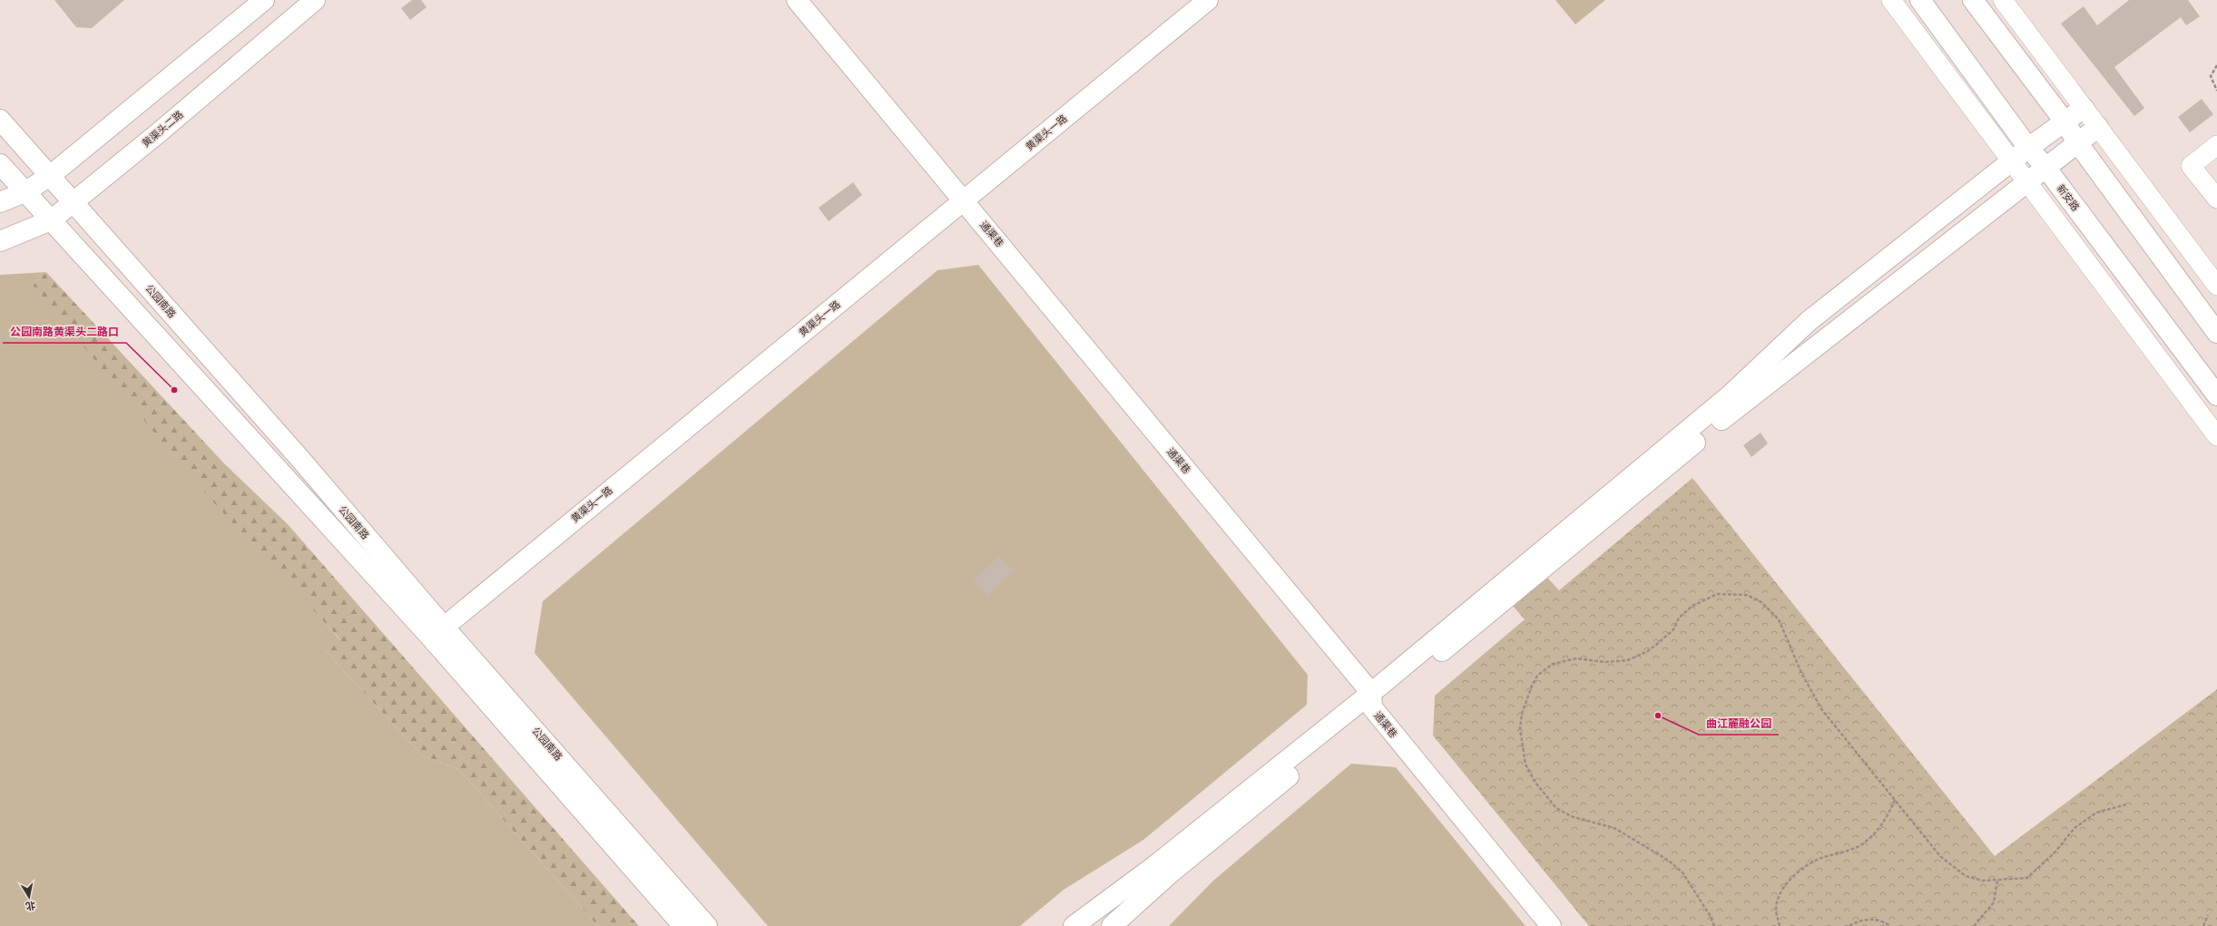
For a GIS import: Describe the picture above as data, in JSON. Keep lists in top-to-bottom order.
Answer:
{
  "streets": {
    "street": [
      "黄渠头二路",
      "黄渠头一路",
      "新安路",
      "通渠巷",
      "公园南路"
    ]
  },
  "crossings": [
    ["黄渠头二路", "公园南路"],
    ["黄渠头一路", "通渠巷"],
    ["黄渠头一路", "公园南路"]
  ],
  "places": ["公园南路黄渠头二路口", "曲江麓融公园"],
  "north": "bottom"
}
